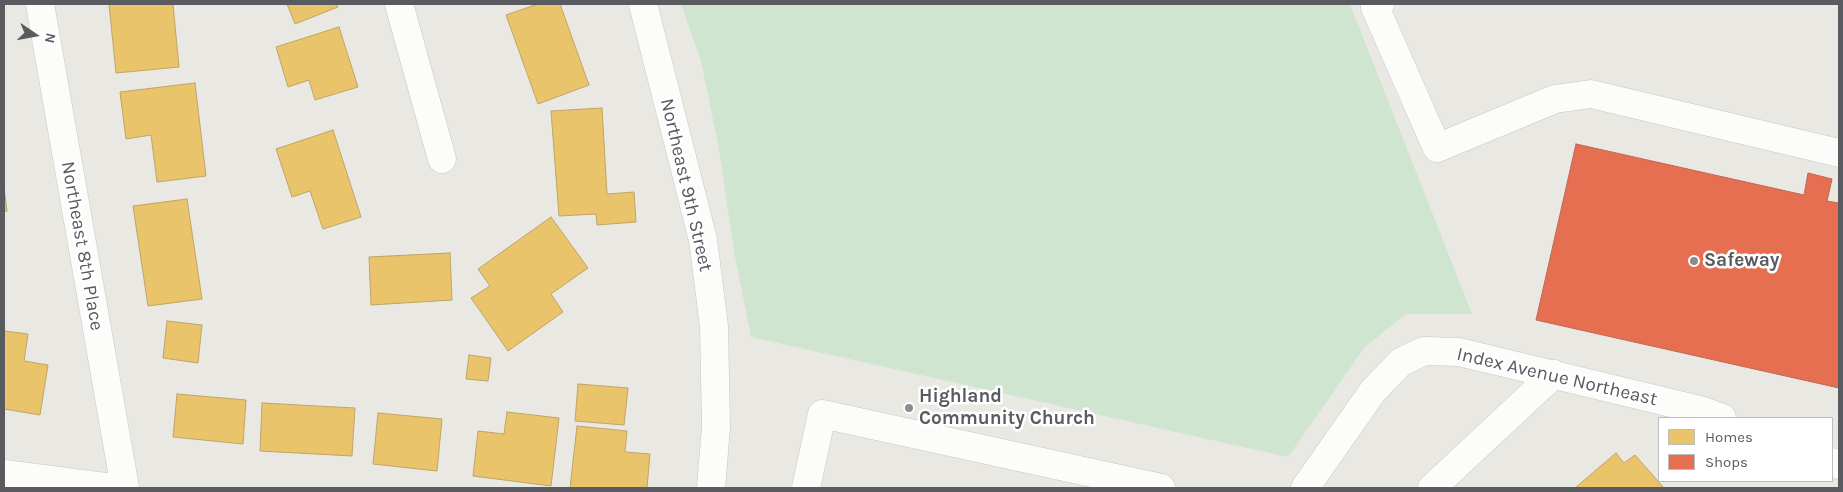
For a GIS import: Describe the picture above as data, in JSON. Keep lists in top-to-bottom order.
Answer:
{
  "streets": {
    "street": ["Northeast 9th Street", "Northeast 8th Place", "Index Avenue Northeast"]
  },
  "places": ["Safeway", "Highland Community Church"],
  "legend": ["Homes", "Shops"],
  "north": "right"
}
